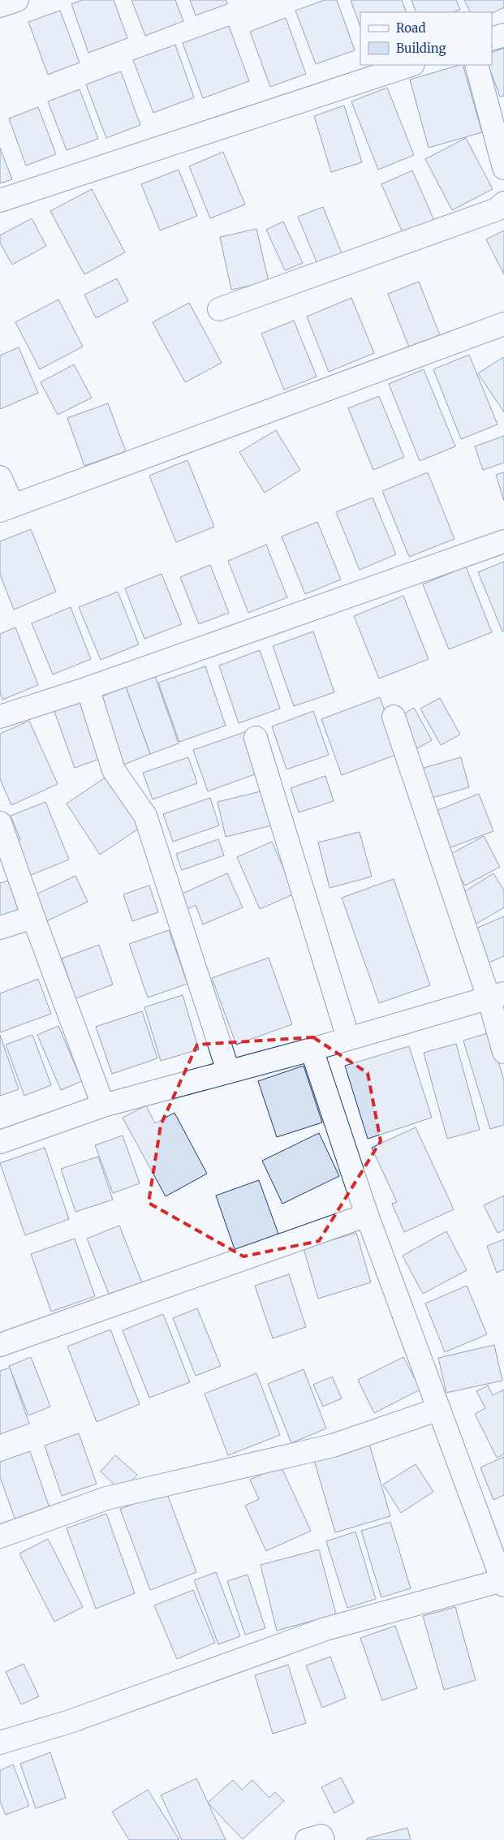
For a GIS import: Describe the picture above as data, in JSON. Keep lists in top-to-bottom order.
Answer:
{
  "legend": ["Road", "Building"]
}
